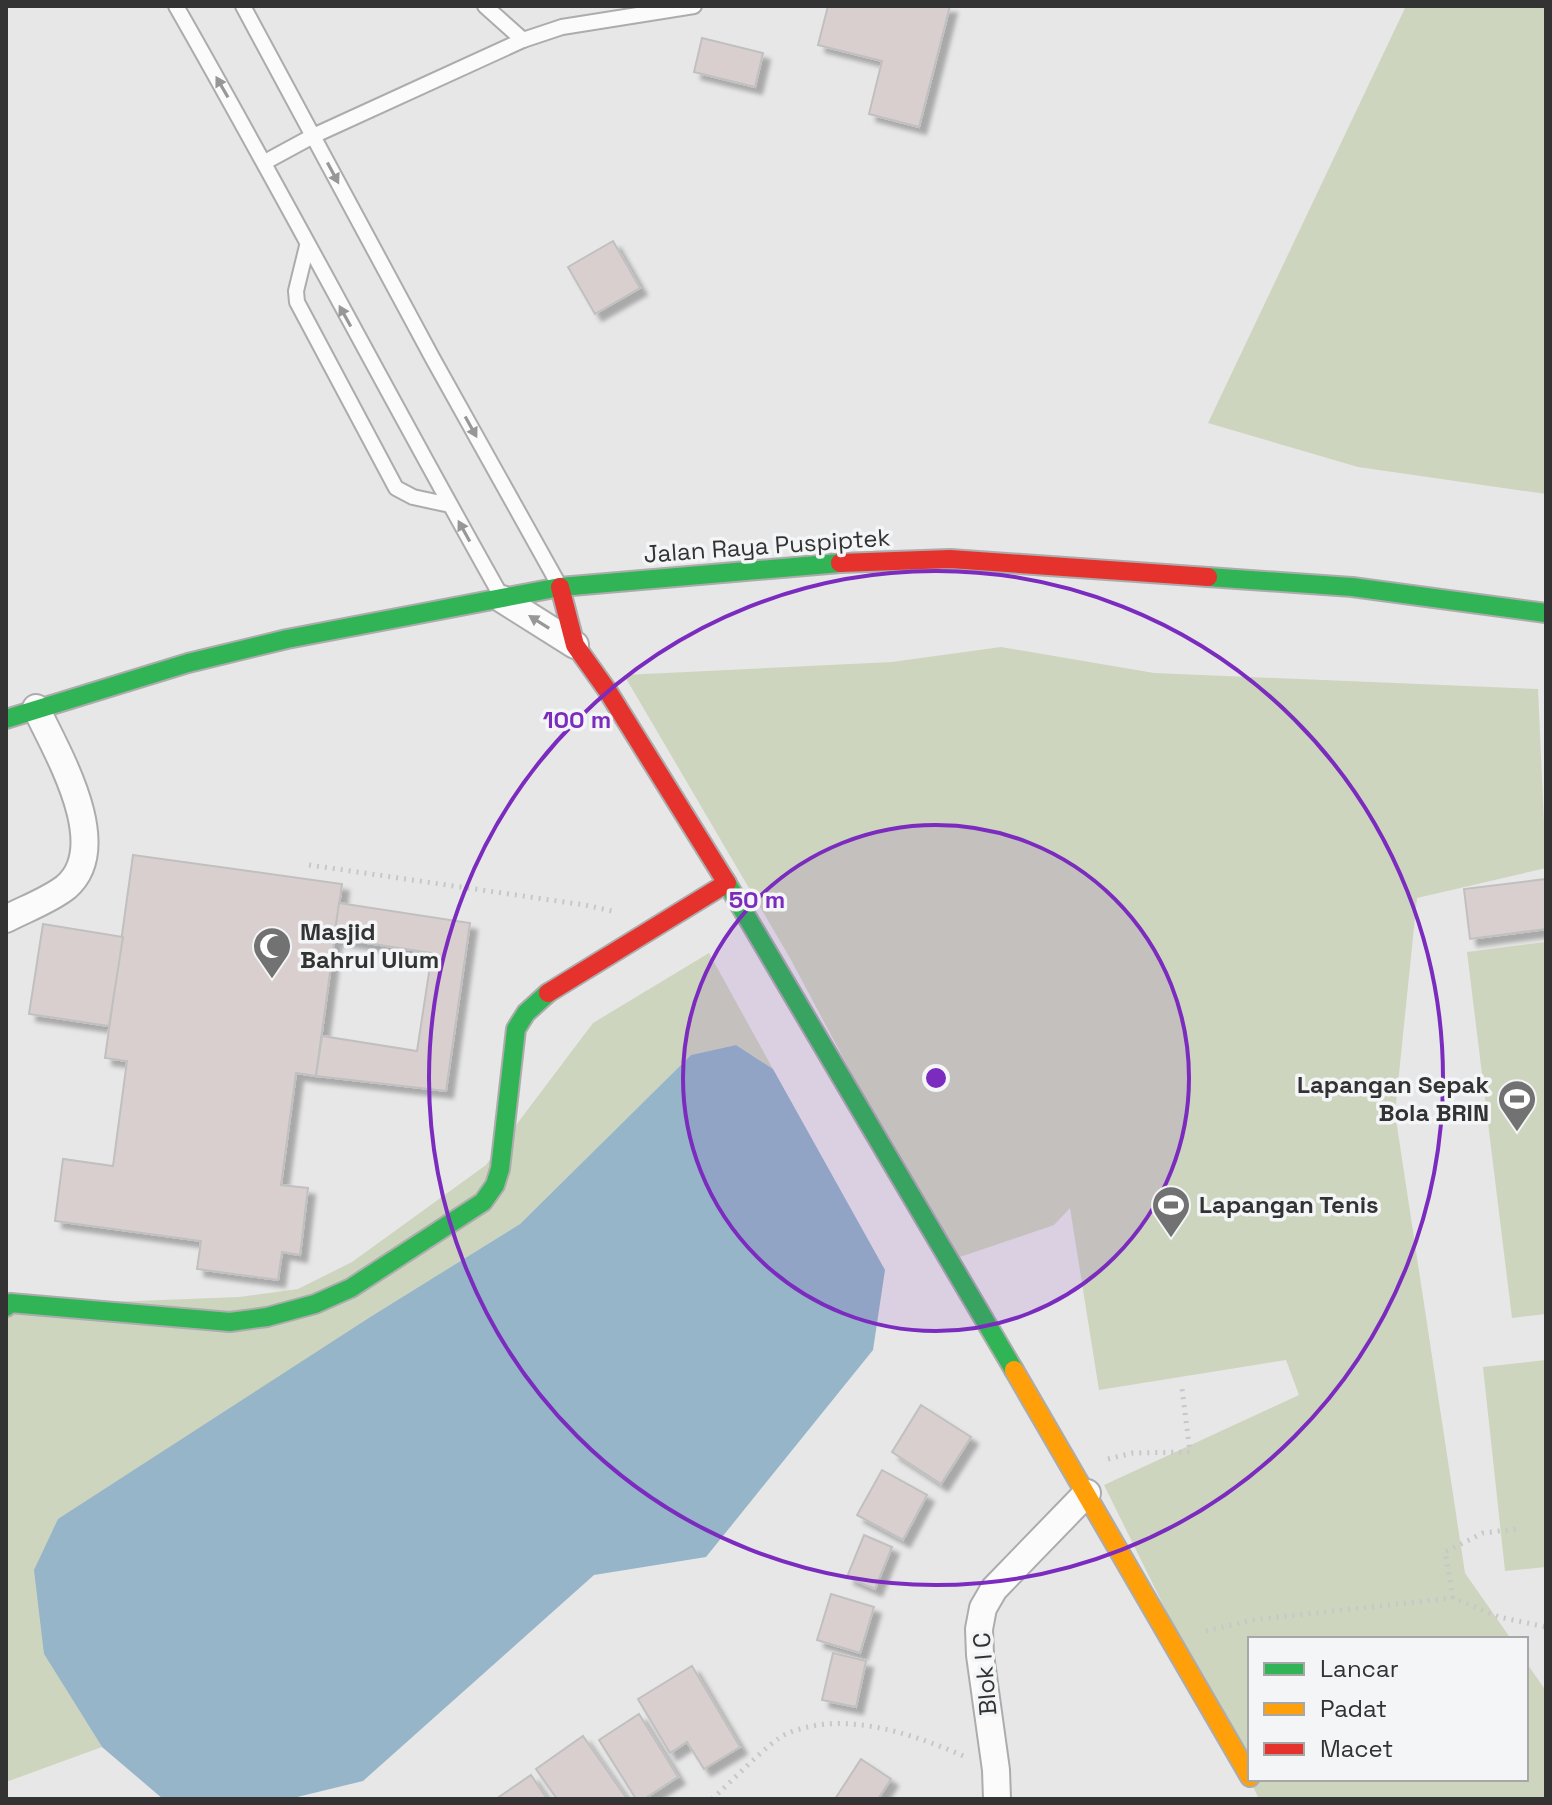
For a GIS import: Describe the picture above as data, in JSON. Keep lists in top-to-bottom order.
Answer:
{
  "streets": {
    "street": ["Jalan Raya Puspiptek", "Blok I C"]
  },
  "places": {
    "mosque": ["Masjid Bahrul Ulum"],
    "sports": ["Lapangan Sepak Bola BRIN", "Lapangan Tenis"]
  },
  "legend": ["Lancar", "Padat", "Macet"],
  "rings": ["100 m", "50 m"]
}
